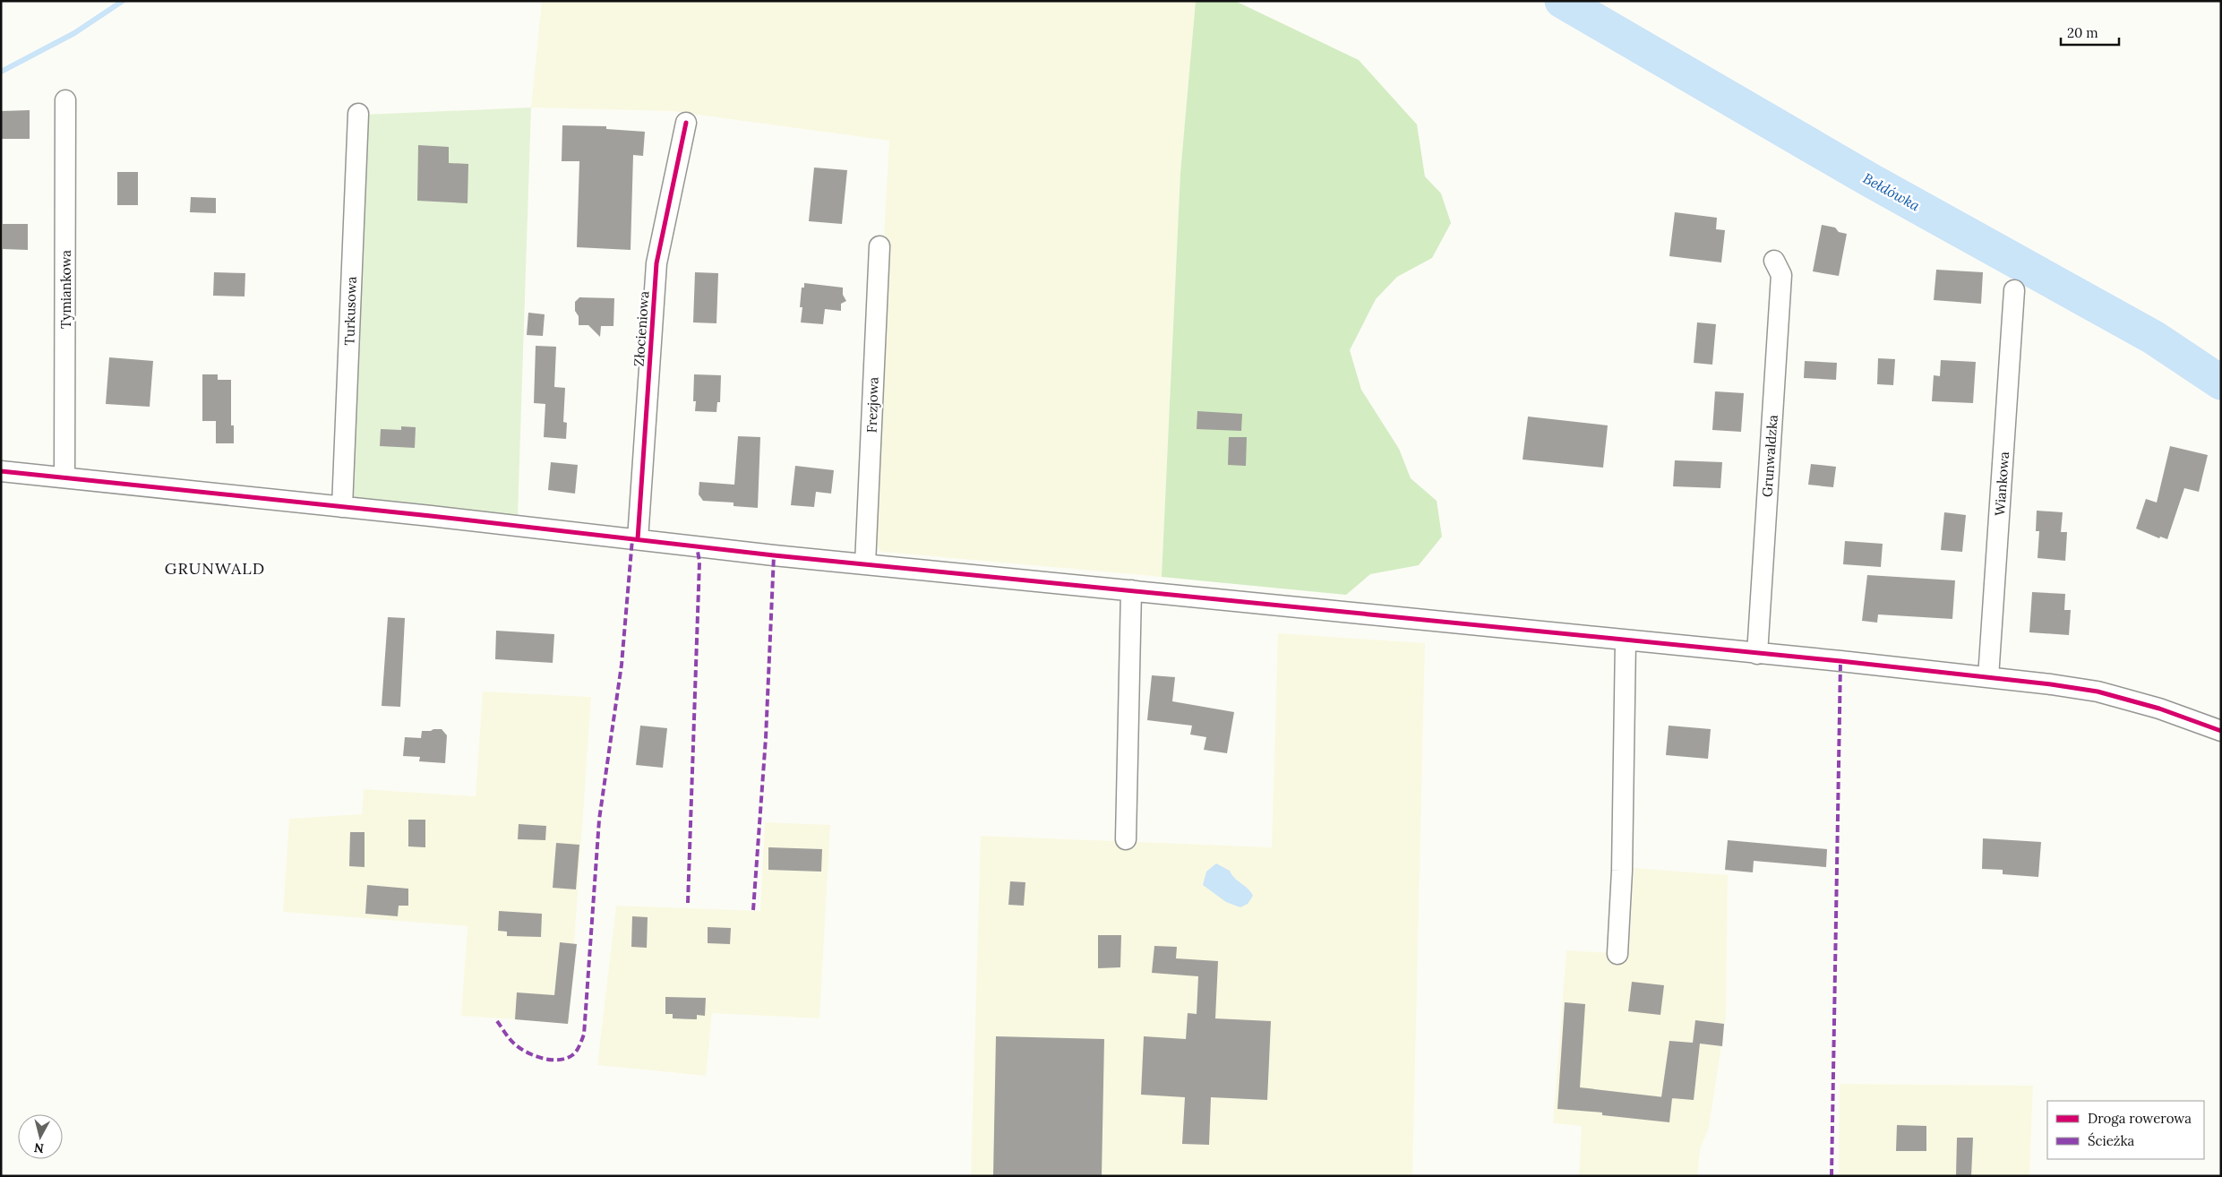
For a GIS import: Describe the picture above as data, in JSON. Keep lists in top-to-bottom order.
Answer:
{
  "streets": {
    "street": [
      "Tymiankowa",
      "Turkusowa",
      "Złocieniowa",
      "Frezjowa",
      "Grunwaldzka",
      "Wiankowa"
    ]
  },
  "districts": ["GRUNWALD"],
  "water": ["Bełdówka"],
  "legend": ["Droga rowerowa", "Ścieżka"],
  "scale_bar": "20 m",
  "north": "bottom"
}
